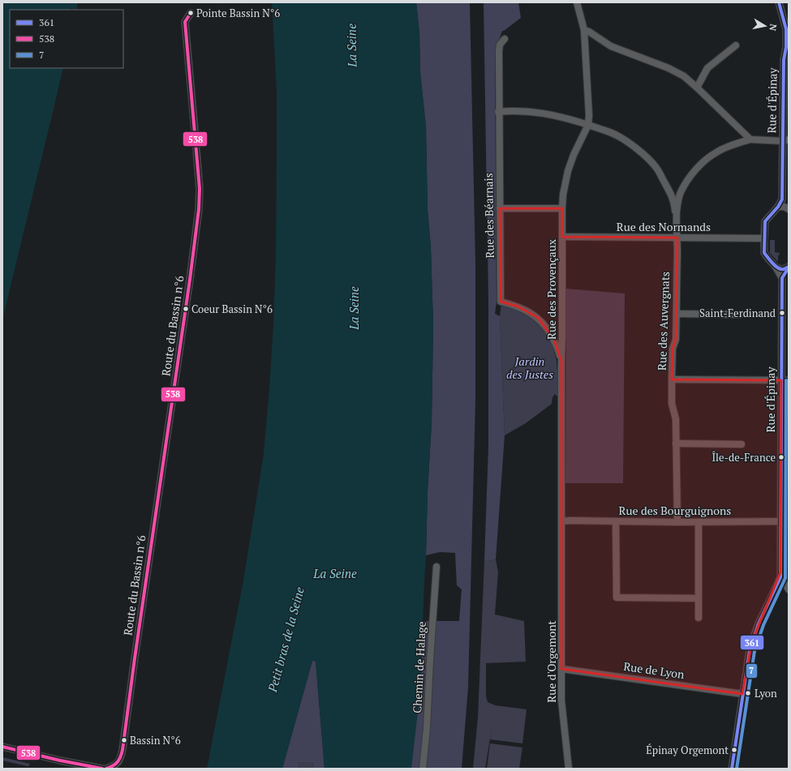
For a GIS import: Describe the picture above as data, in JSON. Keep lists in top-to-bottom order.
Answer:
{
  "streets": {
    "street": [
      "Rue d'Épinay",
      "Rue des Béarnais",
      "Rue des Normands",
      "Rue des Provençaux",
      "Rue des Auvergnats",
      "Route du Bassin n°6",
      "Rue des Bourguignons",
      "Rue d'Orgemont",
      "Chemin de Halage",
      "Rue de Lyon"
    ]
  },
  "crossings": [
    ["Rue d'Épinay", "Rue des Normands"],
    ["Rue d'Épinay", "Rue des Bourguignons"],
    ["Rue d'Épinay", "Rue de Lyon"],
    ["Rue des Béarnais", "Rue des Provençaux"],
    ["Rue des Normands", "Rue des Provençaux"],
    ["Rue des Normands", "Rue des Auvergnats"],
    ["Rue des Provençaux", "Rue des Bourguignons"],
    ["Rue des Provençaux", "Rue d'Orgemont"],
    ["Rue des Auvergnats", "Rue des Bourguignons"],
    ["Rue d'Orgemont", "Rue de Lyon"]
  ],
  "water": ["La Seine", "Petit bras de la Seine"],
  "parks": ["Jardin des Justes"],
  "places": [
    "Pointe Bassin N°6",
    "Coeur Bassin N°6",
    "Saint-Ferdinand",
    "Île-de-France",
    "Lyon",
    "Bassin N°6",
    "Épinay Orgemont"
  ],
  "lines": ["transit line 361", "transit line 538", "transit line 7"],
  "legend": ["361", "538", "7"],
  "north": "right"
}
